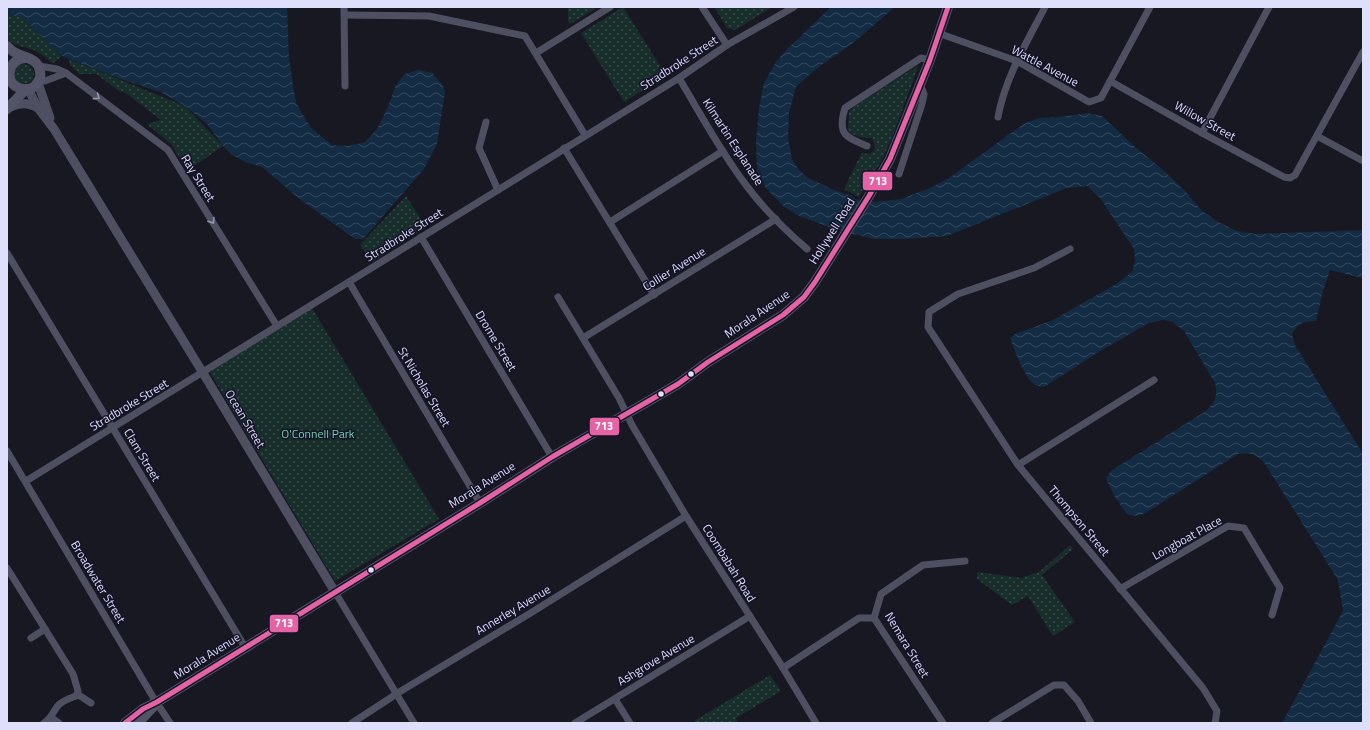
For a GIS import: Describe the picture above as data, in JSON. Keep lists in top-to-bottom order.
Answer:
{
  "streets": {
    "main road": ["Hollywell Road", "Morala Avenue"],
    "street": [
      "Stradbroke Street",
      "Wattle Avenue",
      "Willow Street",
      "Kilmartin Esplanade",
      "Ray Street",
      "Collier Avenue",
      "Drome Street",
      "St Nicholas Street",
      "Ocean Street",
      "Clam Street",
      "Thompson Street",
      "Longboat Place",
      "Coombabah Road",
      "Broadwater Street",
      "Annerley Avenue",
      "Nemara Street",
      "Ashgrove Avenue"
    ]
  },
  "crossings": [
    ["Stradbroke Street", "Kilmartin Esplanade"],
    ["Stradbroke Street", "Ray Street"],
    ["Stradbroke Street", "Drome Street"],
    ["Stradbroke Street", "St Nicholas Street"],
    ["Stradbroke Street", "Ocean Street"],
    ["Stradbroke Street", "Clam Street"],
    ["Stradbroke Street", "Broadwater Street"],
    ["Wattle Avenue", "Willow Street"],
    ["Wattle Avenue", "Hollywell Road"],
    ["Kilmartin Esplanade", "Collier Avenue"],
    ["Ray Street", "Ocean Street"],
    ["Hollywell Road", "Morala Avenue"],
    ["Collier Avenue", "Coombabah Road"],
    ["Morala Avenue", "Drome Street"],
    ["Morala Avenue", "St Nicholas Street"],
    ["Morala Avenue", "Ocean Street"],
    ["Morala Avenue", "Clam Street"],
    ["Morala Avenue", "Coombabah Road"],
    ["Morala Avenue", "Broadwater Street"],
    ["Ocean Street", "Annerley Avenue"],
    ["Thompson Street", "Longboat Place"],
    ["Coombabah Road", "Annerley Avenue"],
    ["Coombabah Road", "Ashgrove Avenue"]
  ],
  "one_way": ["Ray Street"],
  "parks": ["O'Connell Park"],
  "lines": ["transit line 713"]
}
